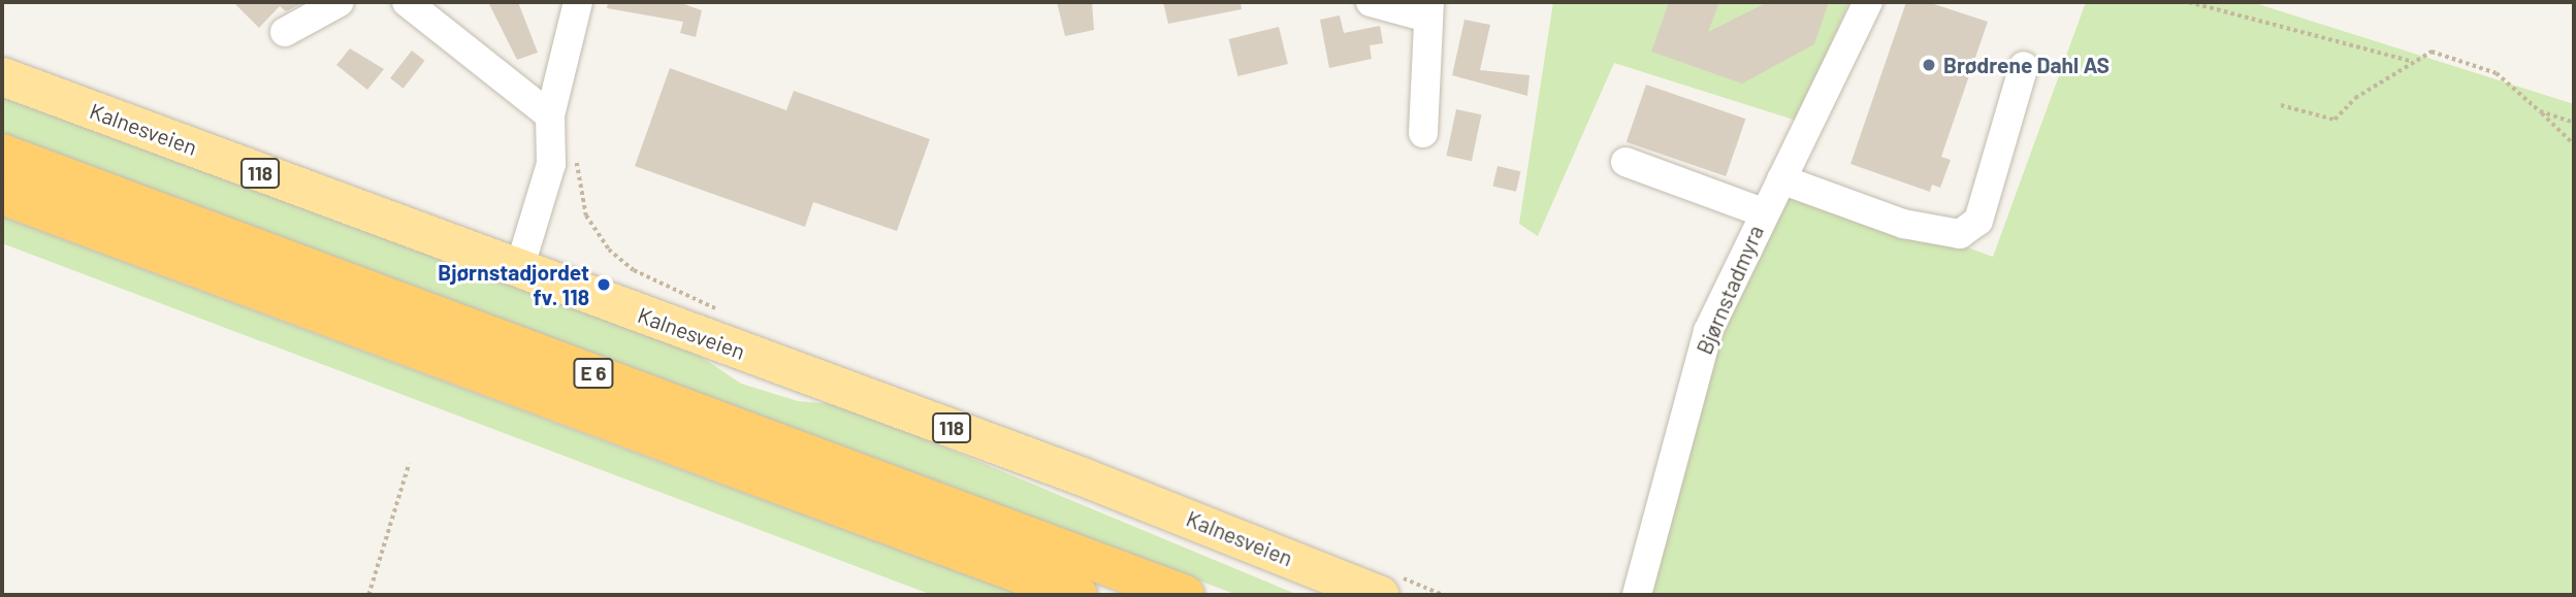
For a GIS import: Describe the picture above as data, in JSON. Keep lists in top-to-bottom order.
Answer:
{
  "streets": {
    "highway": ["E 6"],
    "main road": ["Kalnesveien", "118"],
    "street": ["Bjørnstadmyra"]
  },
  "places": ["Brødrene Dahl AS", "Bjørnstadjordet fv. 118"]
}
